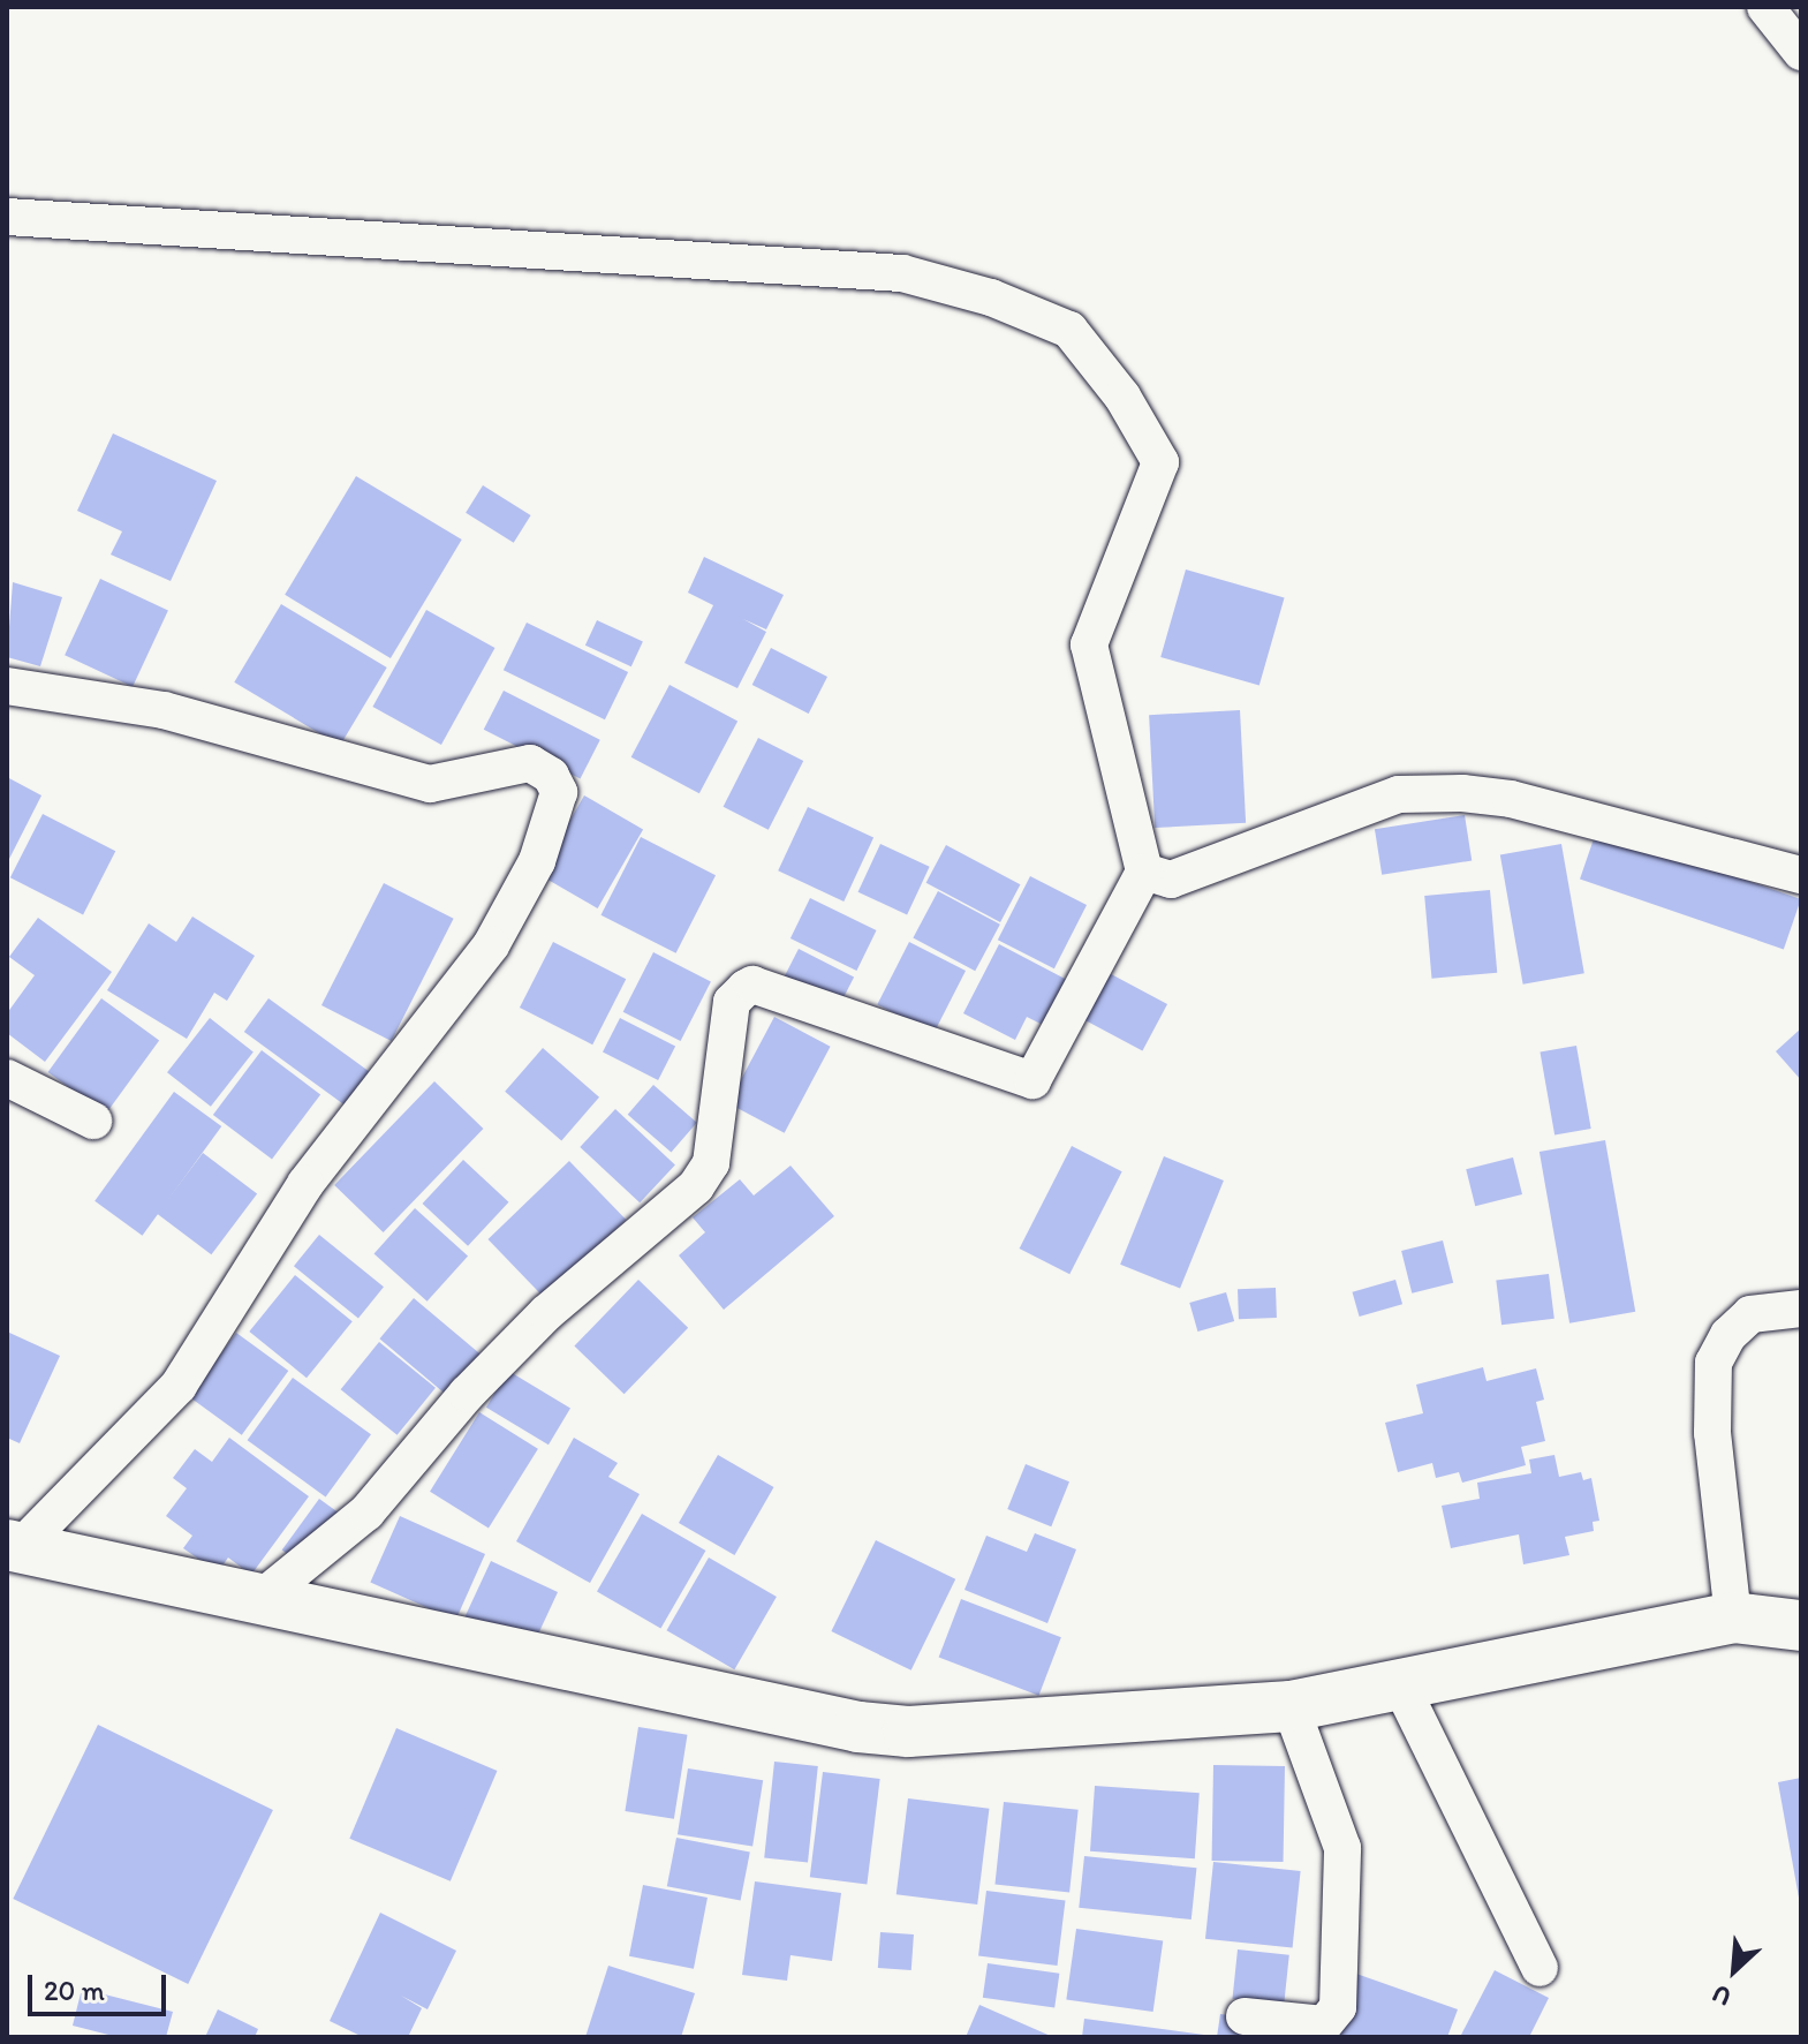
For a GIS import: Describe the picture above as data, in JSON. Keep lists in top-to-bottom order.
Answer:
{
  "scale_bar": "20 m",
  "north": "bottom left"
}
